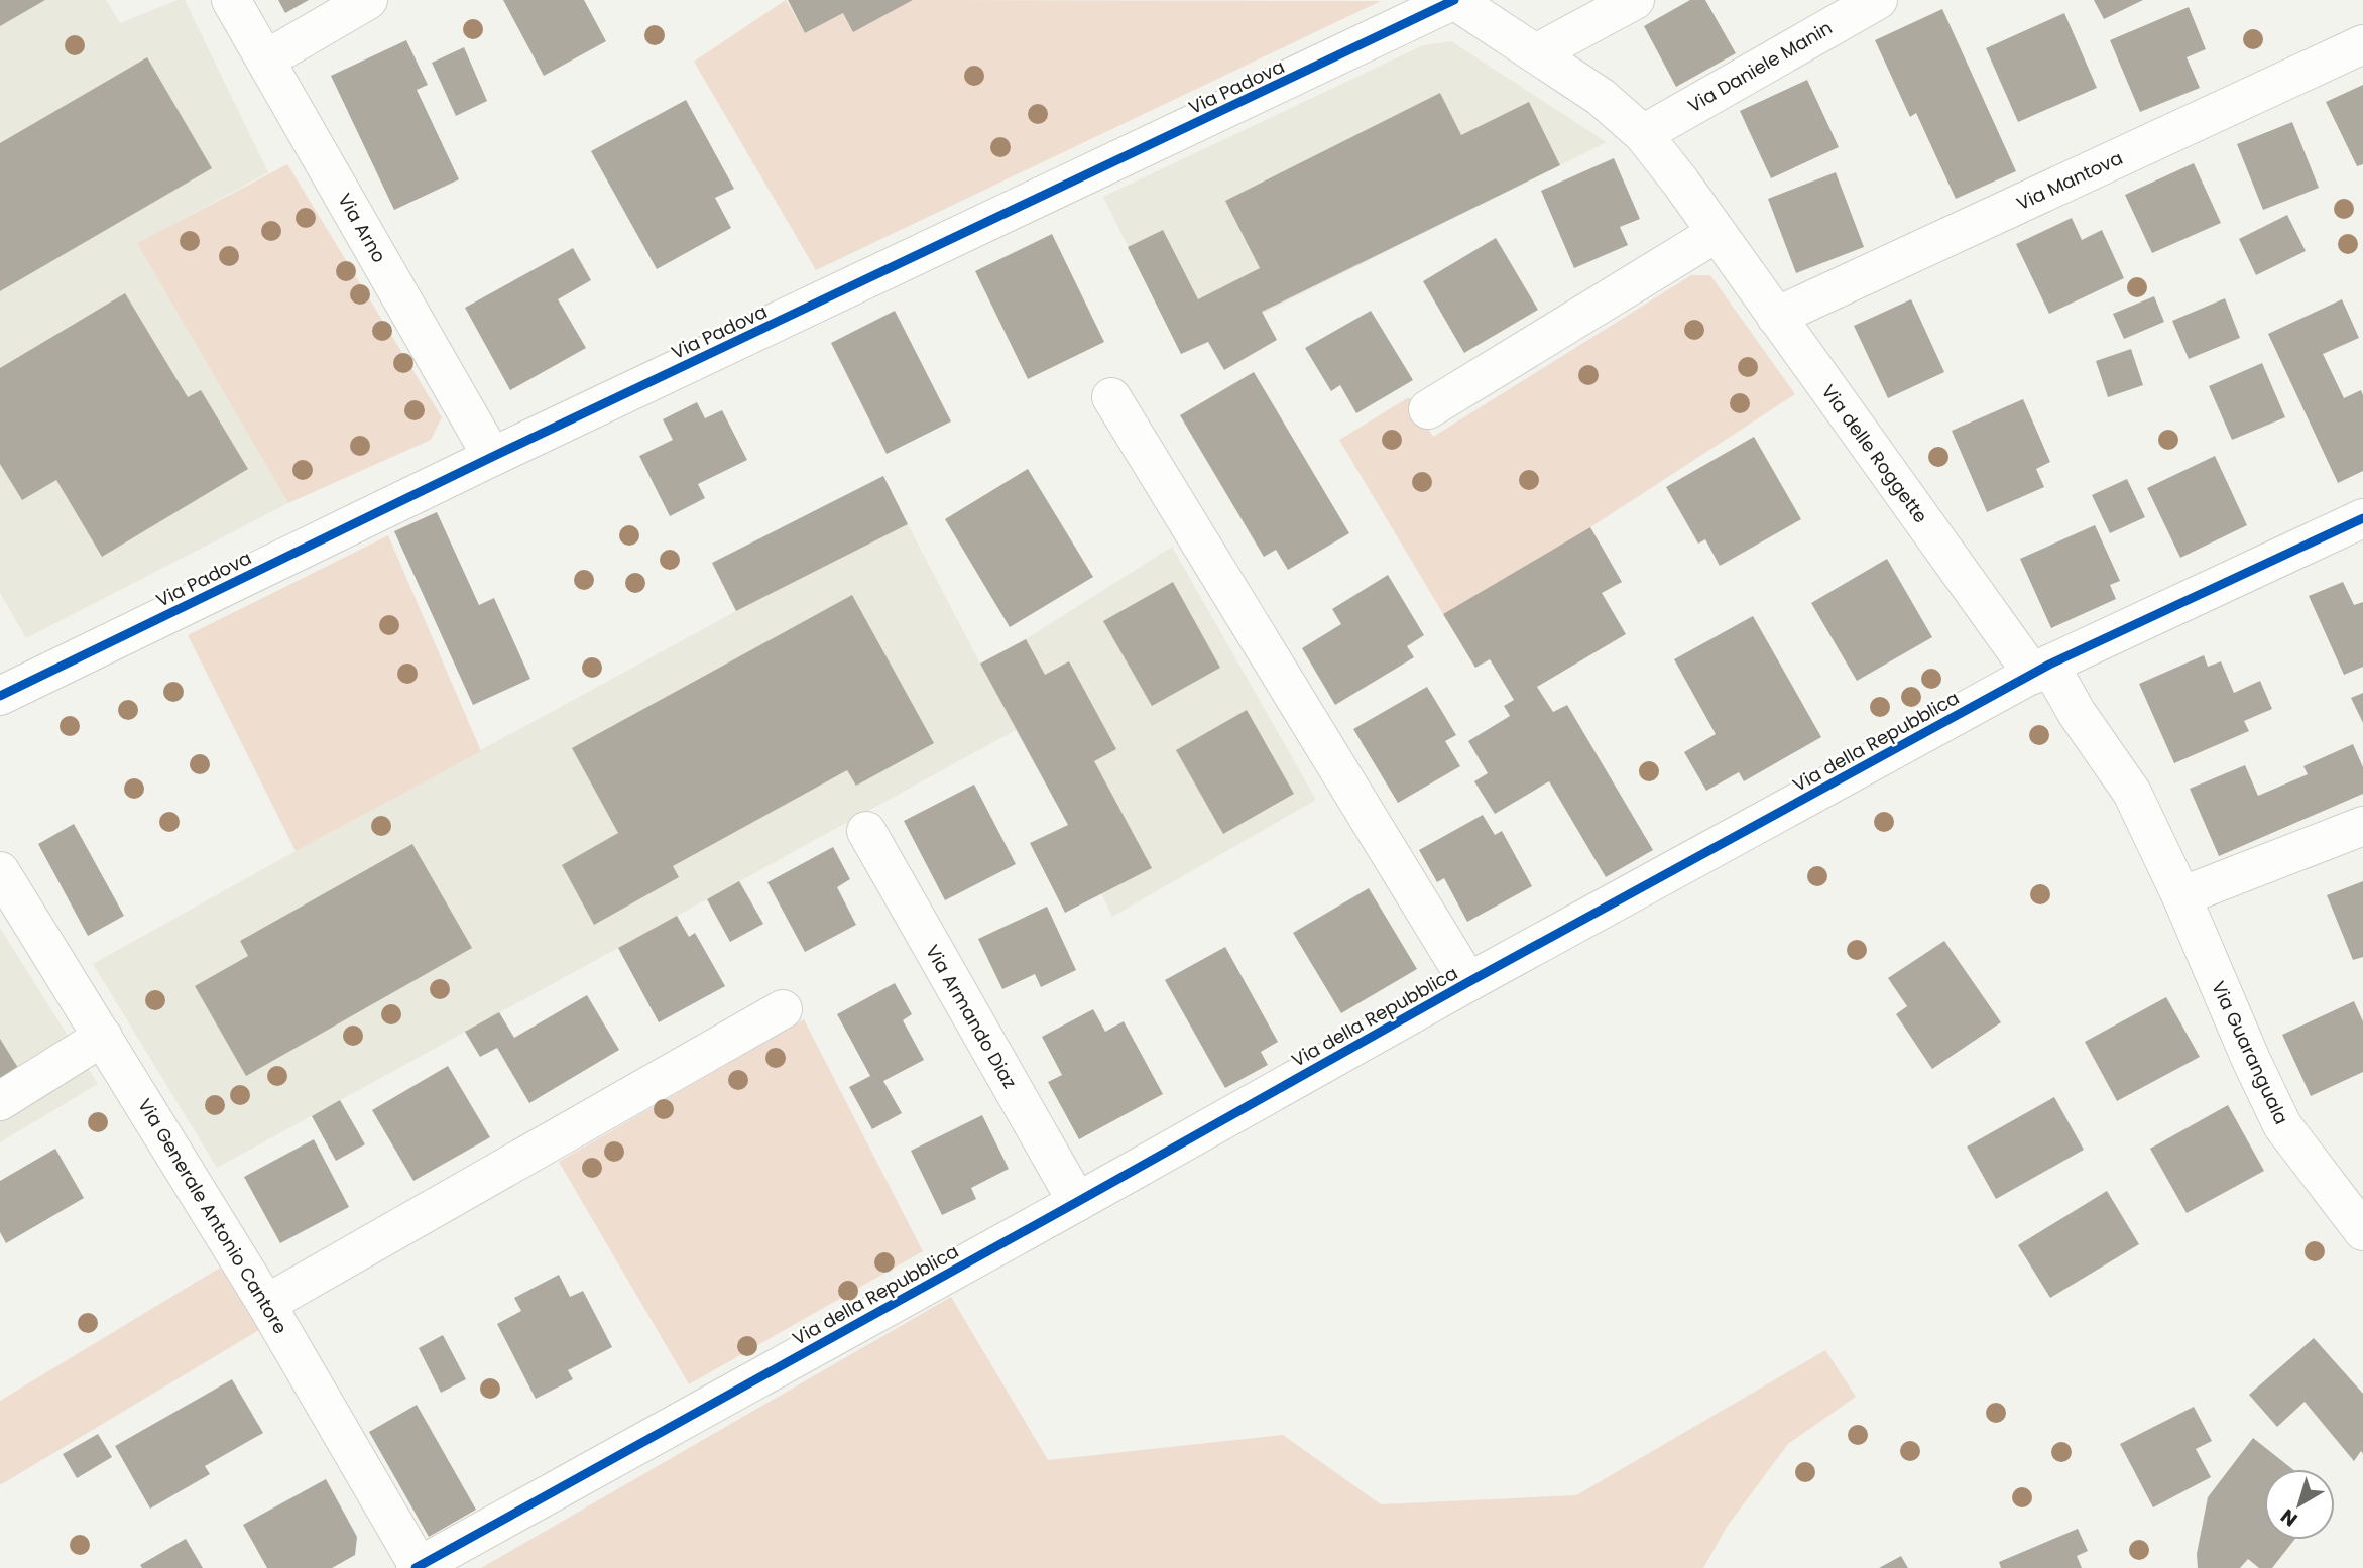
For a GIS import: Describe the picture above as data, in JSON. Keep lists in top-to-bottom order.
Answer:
{
  "streets": {
    "street": [
      "Via Daniele Manin",
      "Via Padova",
      "Via Mantova",
      "Via Arno",
      "Via delle Roggette",
      "Via della Repubblica",
      "Via Armando Diaz",
      "Via Guaranguala",
      "Via Generale Antonio Cantore"
    ]
  },
  "crossings": [
    ["Via Daniele Manin", "Via delle Roggette"],
    ["Via Padova", "Via Arno"],
    ["Via Padova", "Via delle Roggette"],
    ["Via Mantova", "Via delle Roggette"],
    ["Via delle Roggette", "Via della Repubblica"],
    ["Via delle Roggette", "Via Guaranguala"],
    ["Via della Repubblica", "Via Armando Diaz"],
    ["Via della Repubblica", "Via Guaranguala"],
    ["Via della Repubblica", "Via Generale Antonio Cantore"]
  ],
  "north": "bottom left"
}
